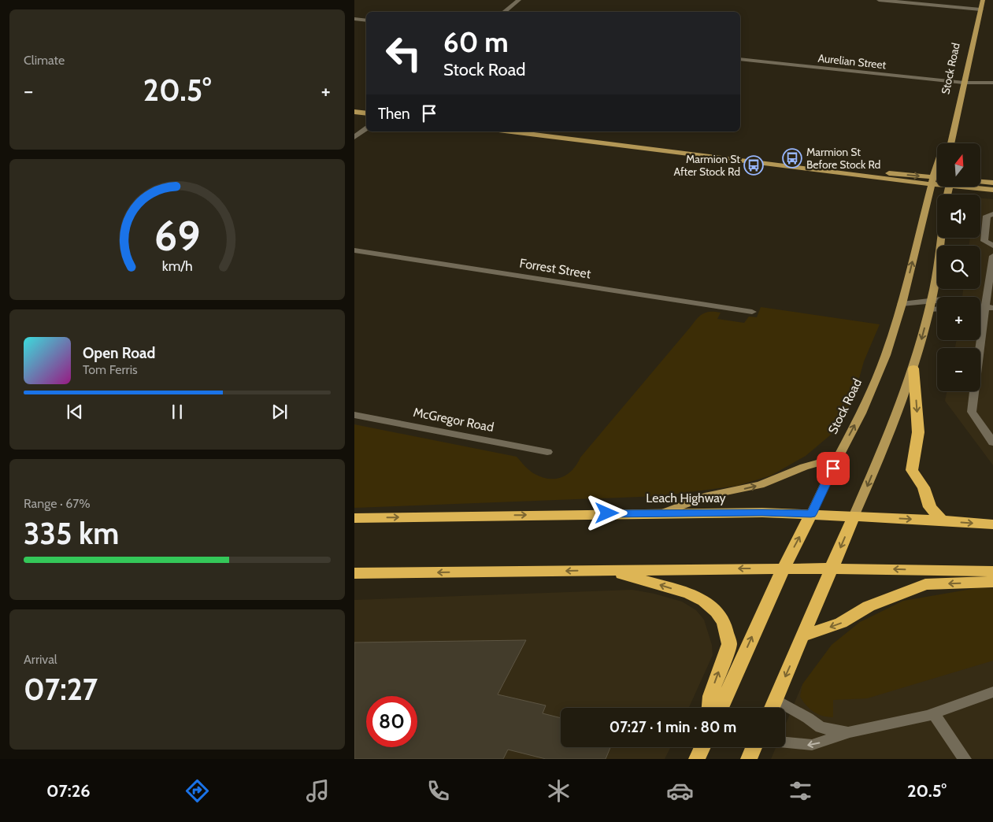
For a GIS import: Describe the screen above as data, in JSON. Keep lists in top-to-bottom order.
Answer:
{
  "streets": {
    "highway": ["Stock Road", "Leach Highway"],
    "street": ["Aurelian Street", "Forrest Street", "McGregor Road"]
  },
  "crossings": [
    ["Aurelian Street", "Stock Road"],
    ["Stock Road", "Leach Highway"]
  ],
  "places": {
    "bus stop": ["Marmion St Before Stock Rd", "Marmion St After Stock Rd"]
  },
  "north": "top",
  "page": {
    "tile": [
      "Climate",
      ["Range · 67%", "335 km"],
      ["Arrival", "07:27"]
    ],
    "turn": ["60 m", "Stock Road"],
    "heat": ["−", "20.5°", "+"],
    "then": "Then",
    "map_buttons": ["+", "−"],
    "song": ["Open Road", "Tom Ferris"],
    "limit": "80",
    "trip": "07:27 · 1 min · 80 m",
    "tabs": ["07:26", "20.5°"],
    "gauge": ["69", "km/h"]
  }
}
